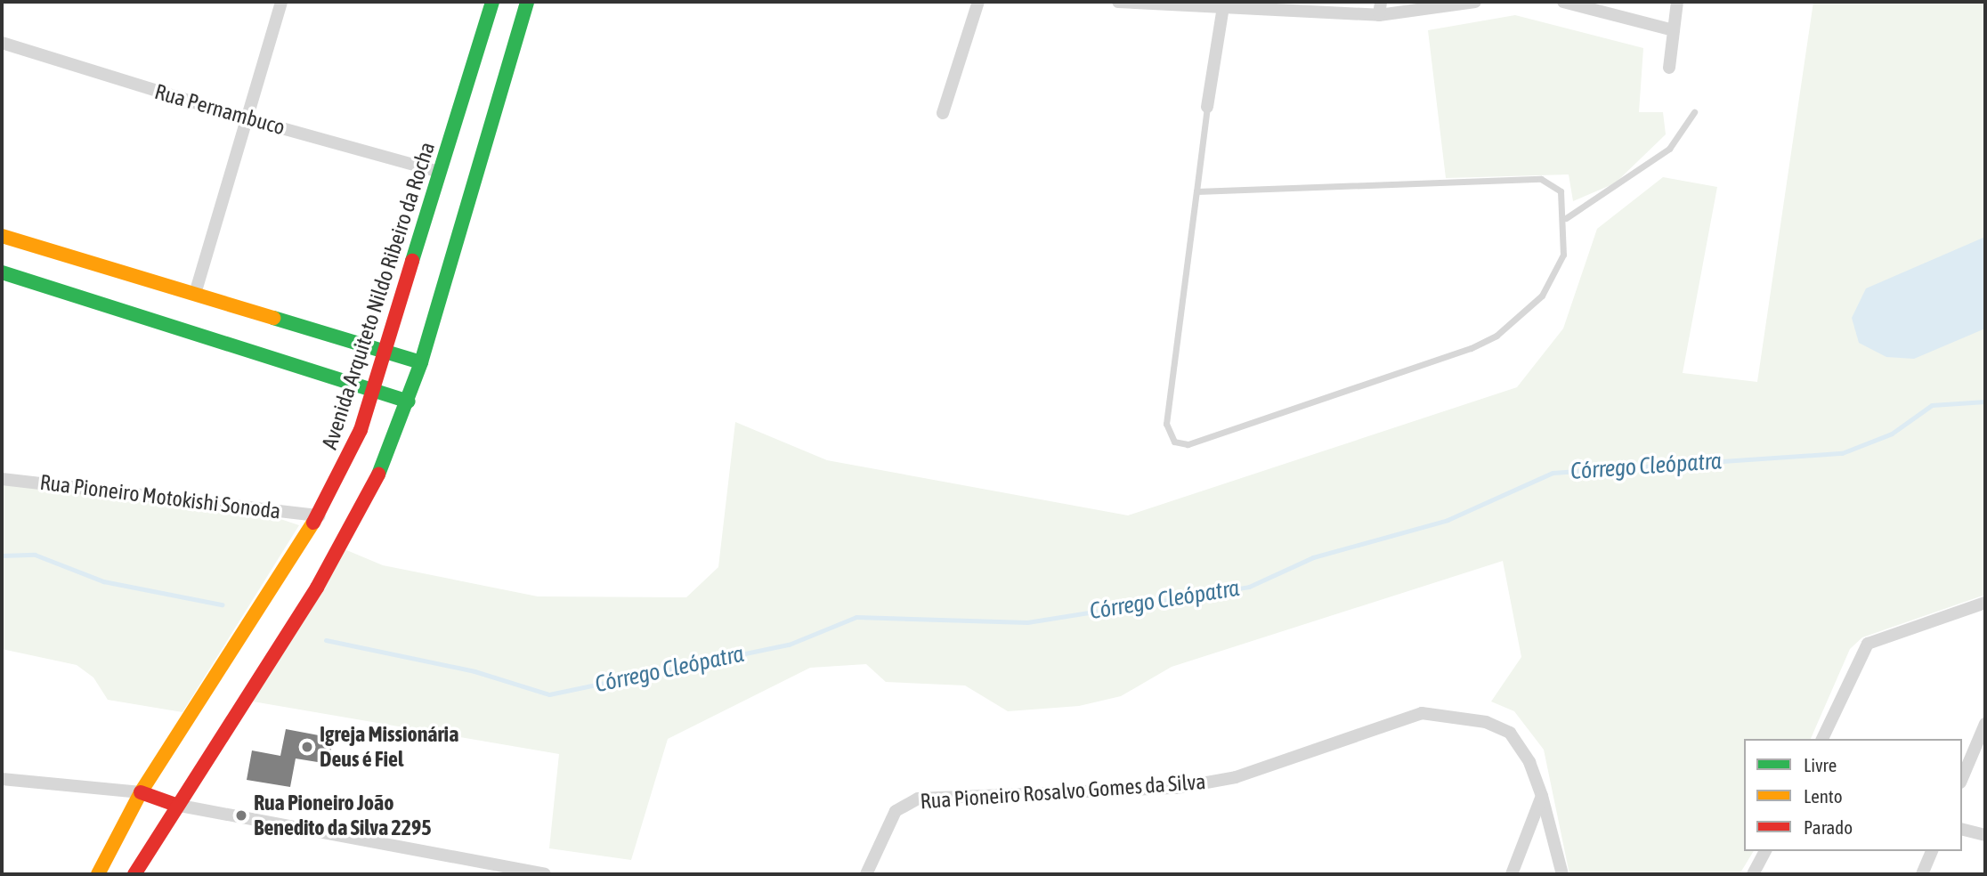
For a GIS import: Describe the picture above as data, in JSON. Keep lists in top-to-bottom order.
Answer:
{
  "streets": {
    "main road": ["Avenida Arquiteto Nildo Ribeiro da Rocha"],
    "street": ["Rua Pernambuco", "Rua Pioneiro Motokishi Sonoda", "Rua Pioneiro Rosalvo Gomes da Silva"]
  },
  "crossings": [
    ["Rua Pernambuco", "Avenida Arquiteto Nildo Ribeiro da Rocha"],
    ["Avenida Arquiteto Nildo Ribeiro da Rocha", "Rua Pioneiro Motokishi Sonoda"]
  ],
  "water": ["Córrego Cleópatra"],
  "places": ["Igreja Missionária Deus é Fiel", "Rua Pioneiro João Benedito da Silva 2295"],
  "legend": ["Livre", "Lento", "Parado"]
}
